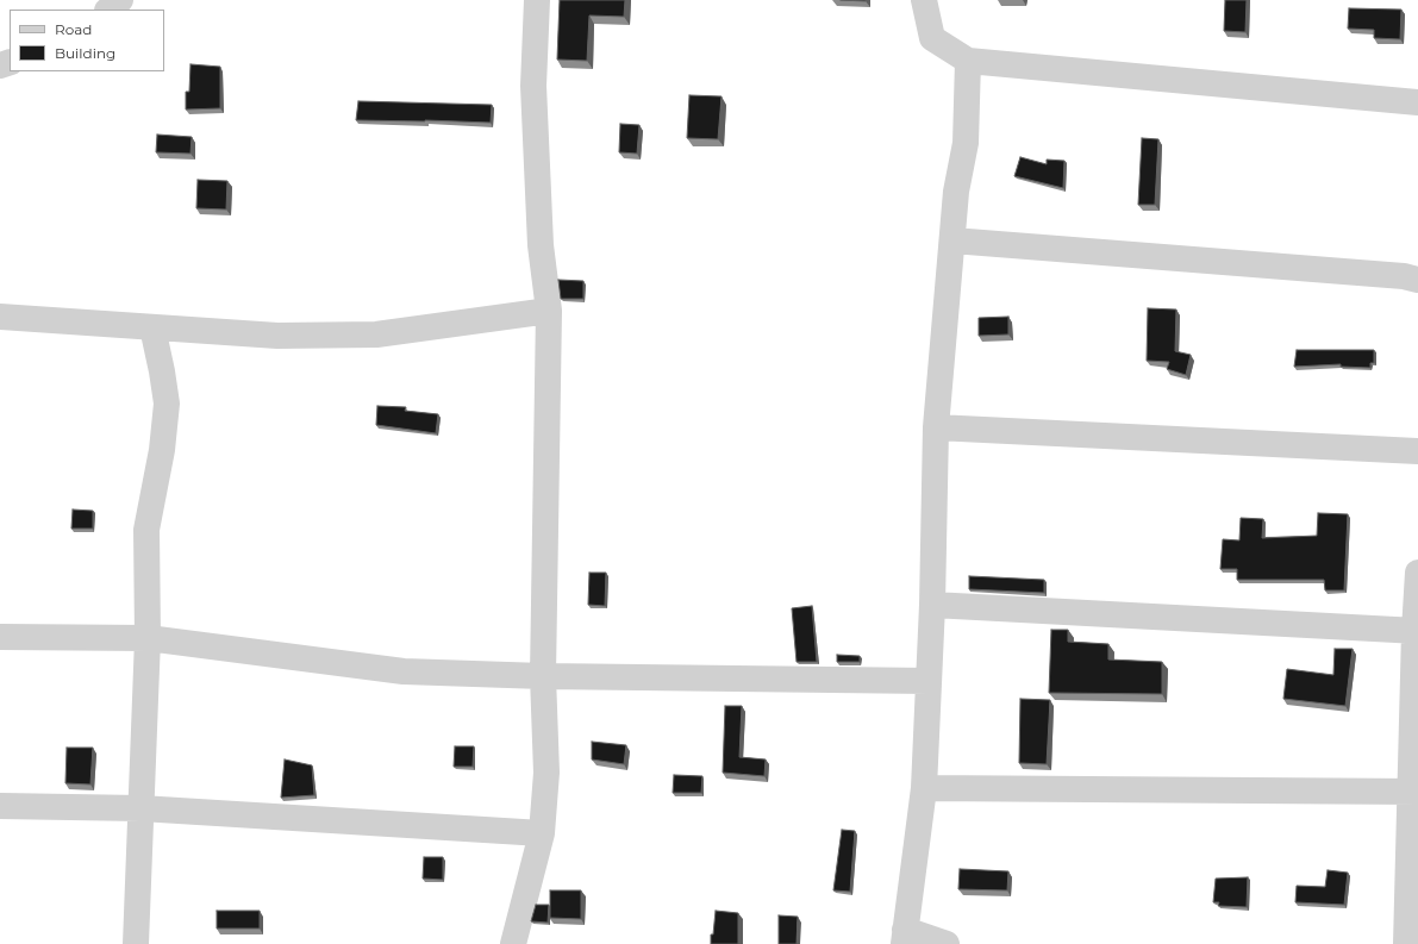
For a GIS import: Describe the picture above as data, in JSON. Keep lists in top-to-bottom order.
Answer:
{
  "legend": ["Road", "Building"]
}
